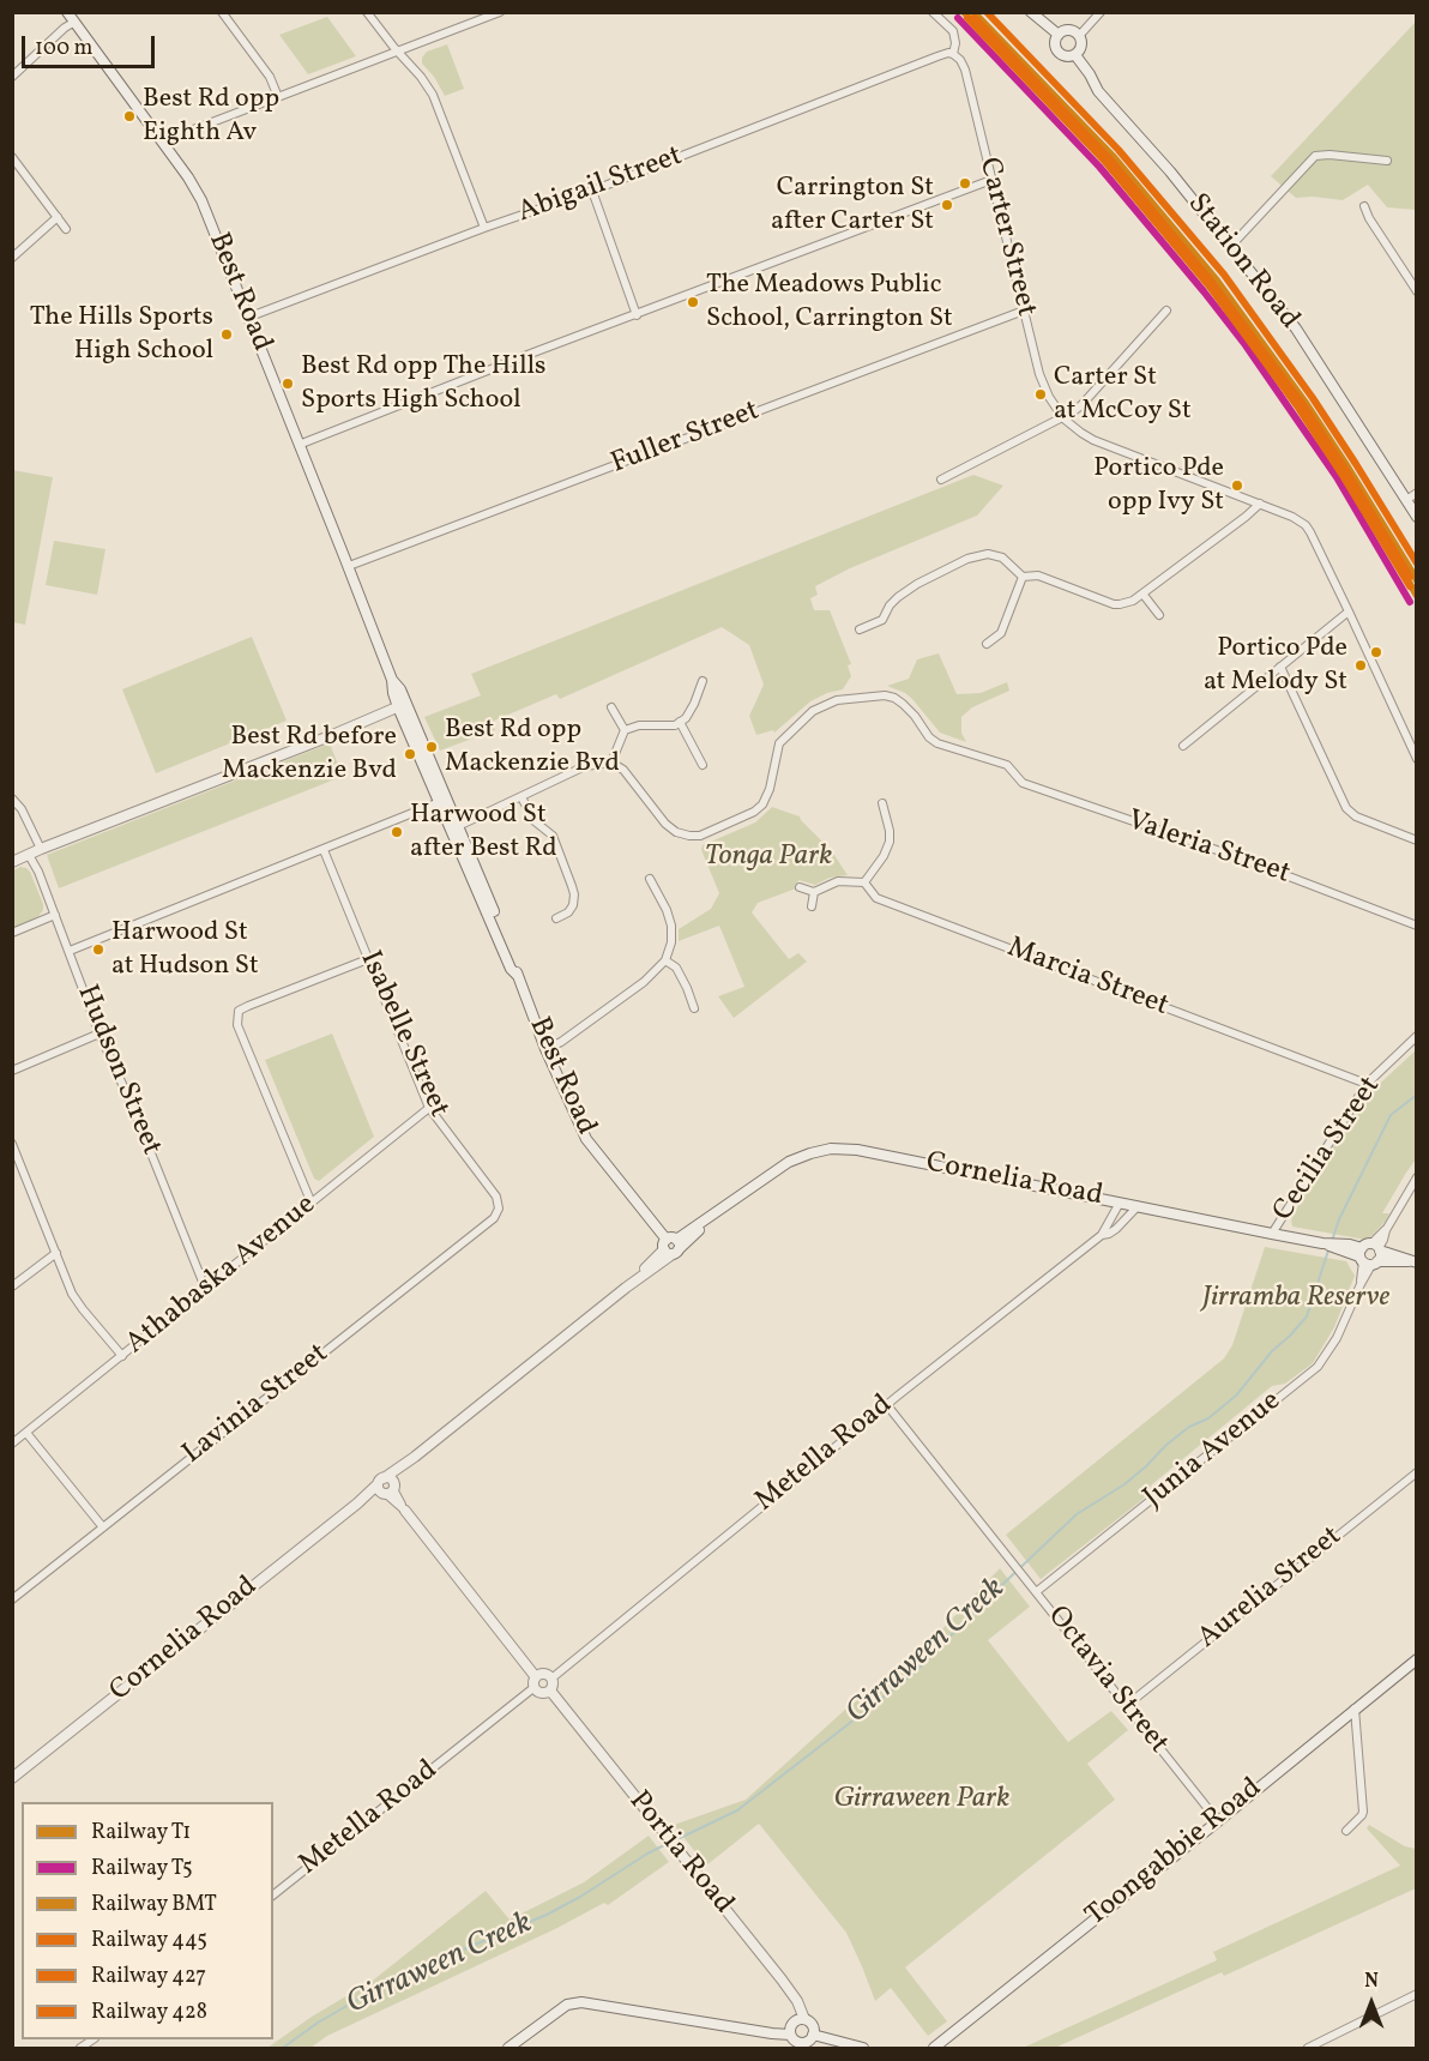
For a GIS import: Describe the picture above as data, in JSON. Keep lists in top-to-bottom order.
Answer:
{
  "streets": {
    "main road": [
      "Station Road",
      "Best Road",
      "Cornelia Road",
      "Toongabbie Road"
    ],
    "street": [
      "Abigail Street",
      "Carter Street",
      "Fuller Street",
      "Valeria Street",
      "Marcia Street",
      "Isabelle Street",
      "Hudson Street",
      "Cecilia Street",
      "Athabaska Avenue",
      "Lavinia Street",
      "Junia Avenue",
      "Metella Road",
      "Aurelia Street",
      "Octavia Street",
      "Portia Road"
    ]
  },
  "crossings": [
    ["Abigail Street", "Carter Street"],
    ["Abigail Street", "Best Road"],
    ["Carter Street", "Fuller Street"],
    ["Best Road", "Fuller Street"],
    ["Best Road", "Cornelia Road"],
    ["Marcia Street", "Cecilia Street"],
    ["Isabelle Street", "Athabaska Avenue"],
    ["Isabelle Street", "Lavinia Street"],
    ["Hudson Street", "Athabaska Avenue"],
    ["Cecilia Street", "Cornelia Road"],
    ["Cornelia Road", "Junia Avenue"],
    ["Cornelia Road", "Metella Road"],
    ["Junia Avenue", "Octavia Street"],
    ["Metella Road", "Octavia Street"],
    ["Metella Road", "Portia Road"],
    ["Aurelia Street", "Octavia Street"],
    ["Octavia Street", "Toongabbie Road"]
  ],
  "water": ["Girraween Creek"],
  "parks": ["Tonga Park", "Jirramba Reserve", "Girraween Park"],
  "places": [
    "Best Rd opp Eighth Av",
    "Carrington St after Carter St",
    "The Meadows Public School, Carrington St",
    "The Hills Sports High School",
    "Best Rd opp The Hills Sports High School",
    "Carter St at McCoy St",
    "Portico Pde opp Ivy St",
    "Portico Pde at Melody St",
    "Best Rd opp Mackenzie Bvd",
    "Best Rd before Mackenzie Bvd",
    "Harwood St after Best Rd",
    "Harwood St at Hudson St"
  ],
  "lines": [
    "rail line T1",
    "rail line BMT",
    "rail line 427",
    "rail line T5",
    "rail line 445",
    "rail line 428"
  ],
  "legend": [
    "Railway T1",
    "Railway T5",
    "Railway BMT",
    "Railway 445",
    "Railway 427",
    "Railway 428"
  ],
  "scale_bar": "100 m",
  "north": "top"
}
